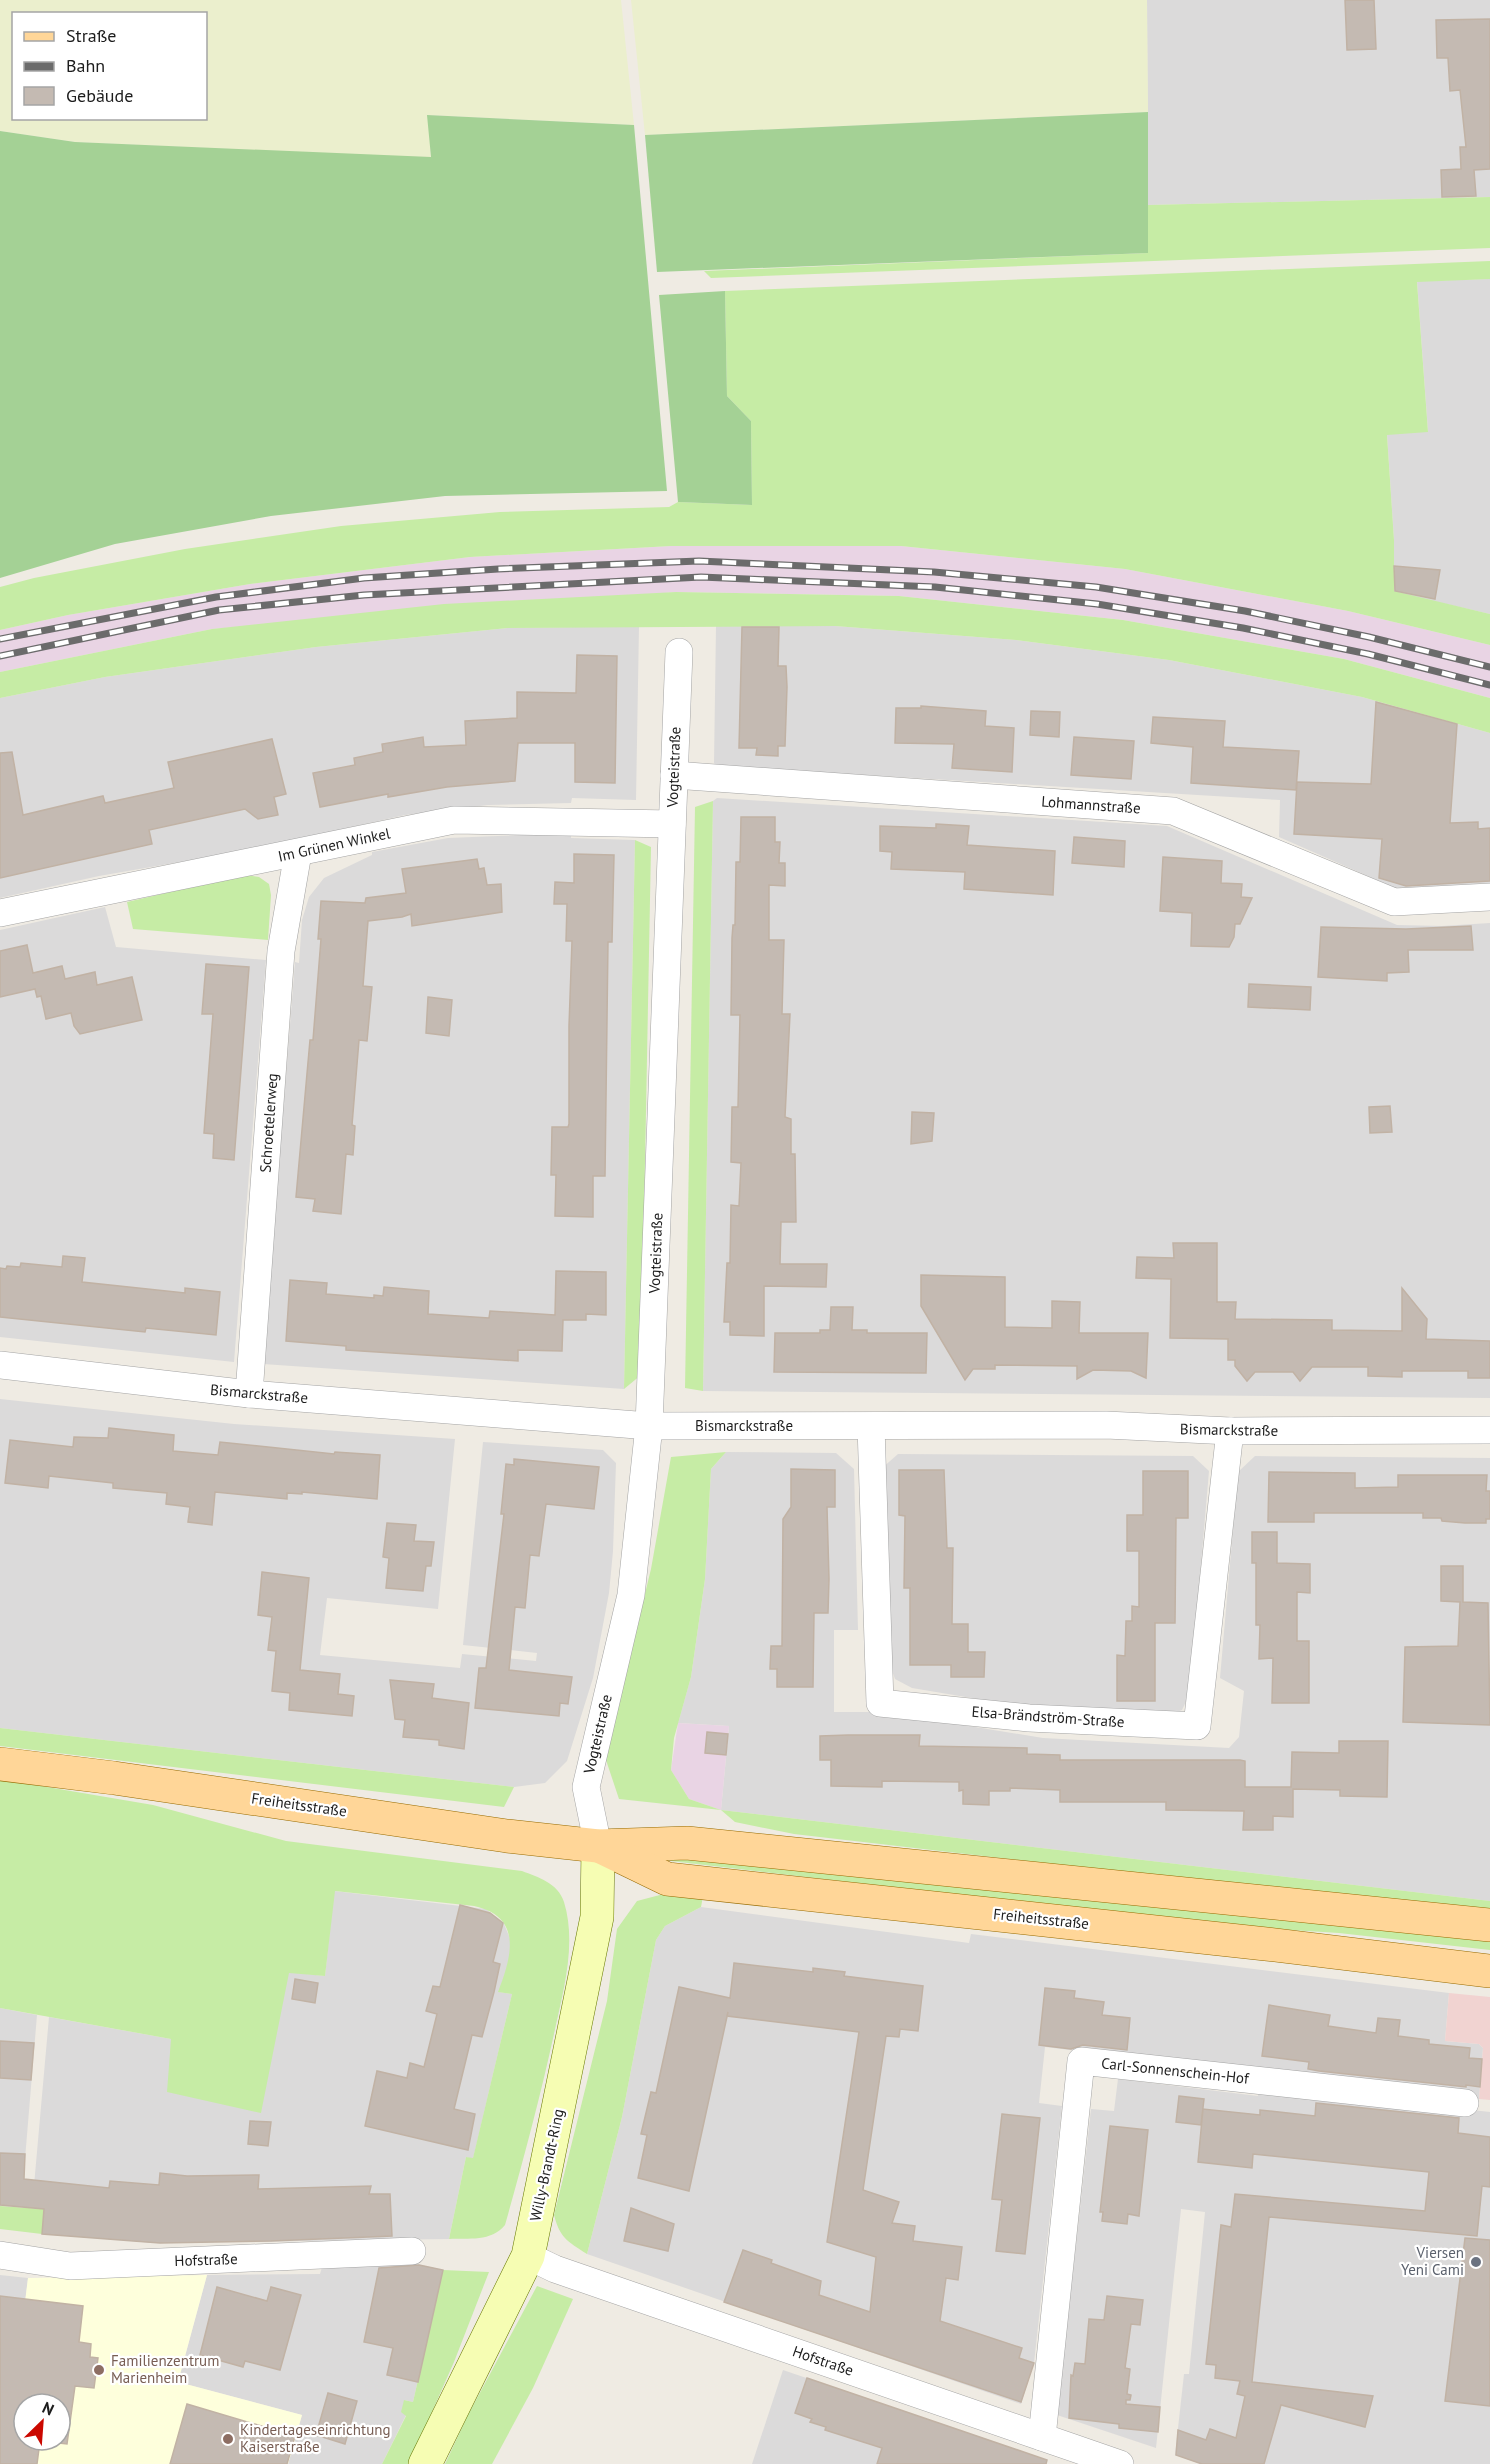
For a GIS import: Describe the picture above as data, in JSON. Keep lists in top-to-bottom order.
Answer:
{
  "streets": {
    "main road": ["Freiheitsstraße", "Willy-Brandt-Ring"],
    "street": [
      "Vogteistraße",
      "Lohmannstraße",
      "Im Grünen Winkel",
      "Schroetelerweg",
      "Bismarckstraße",
      "Elsa-Brändström-Straße",
      "Carl-Sonnenschein-Hof",
      "Hofstraße"
    ]
  },
  "crossings": [
    ["Vogteistraße", "Lohmannstraße"],
    ["Vogteistraße", "Im Grünen Winkel"],
    ["Vogteistraße", "Bismarckstraße"],
    ["Vogteistraße", "Freiheitsstraße"],
    ["Vogteistraße", "Willy-Brandt-Ring"],
    ["Im Grünen Winkel", "Schroetelerweg"],
    ["Schroetelerweg", "Bismarckstraße"],
    ["Bismarckstraße", "Elsa-Brändström-Straße"],
    ["Freiheitsstraße", "Willy-Brandt-Ring"],
    ["Carl-Sonnenschein-Hof", "Hofstraße"],
    ["Willy-Brandt-Ring", "Hofstraße"]
  ],
  "places": ["Viersen Yeni Cami", "Familienzentrum Marienheim", "Kindertageseinrichtung Kaiserstraße"],
  "legend": ["Straße", "Bahn", "Gebäude"],
  "north": "top right"
}
